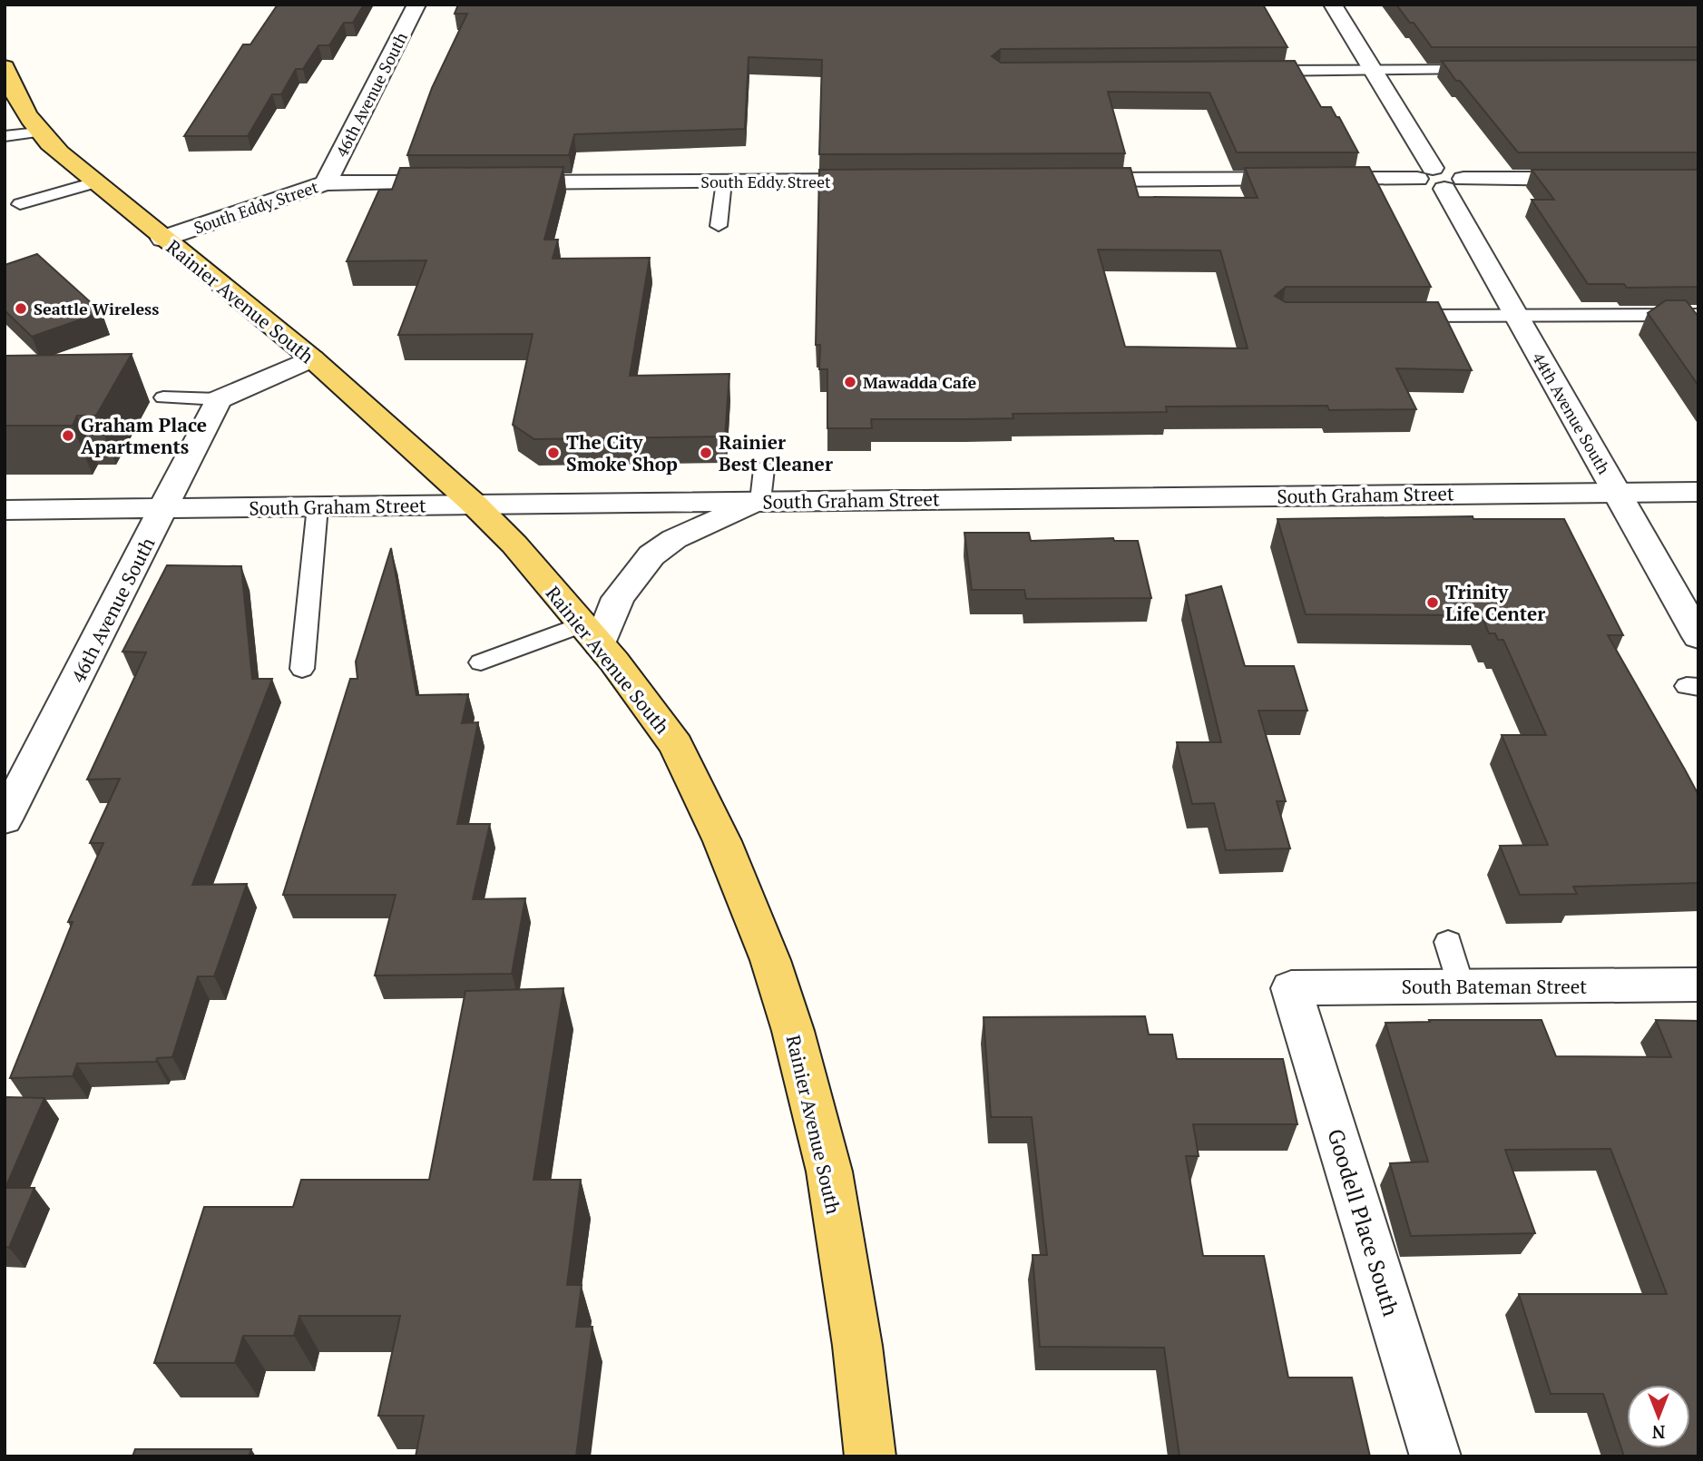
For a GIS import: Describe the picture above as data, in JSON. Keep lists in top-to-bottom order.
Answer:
{
  "streets": {
    "main road": ["Rainier Avenue South"],
    "street": [
      "46th Avenue South",
      "South Eddy Street",
      "44th Avenue South",
      "South Graham Street",
      "South Bateman Street",
      "Goodell Place South"
    ]
  },
  "crossings": [
    ["46th Avenue South", "South Eddy Street"],
    ["46th Avenue South", "South Graham Street"],
    ["South Eddy Street", "Rainier Avenue South"],
    ["Rainier Avenue South", "South Graham Street"],
    ["44th Avenue South", "South Graham Street"],
    ["South Bateman Street", "Goodell Place South"]
  ],
  "places": [
    "Seattle Wireless",
    "Mawadda Cafe",
    "Graham Place Apartments",
    "The City Smoke Shop",
    "Rainier Best Cleaner",
    "Trinity Life Center"
  ],
  "north": "bottom"
}
